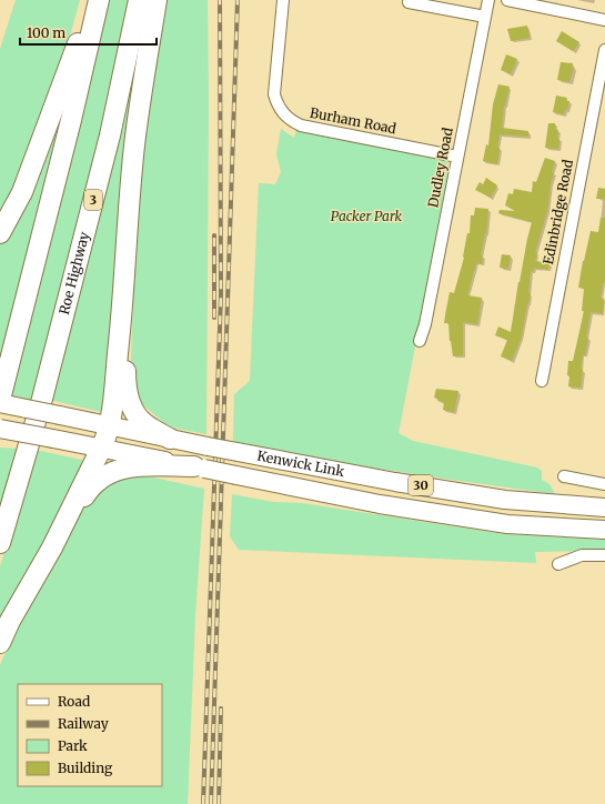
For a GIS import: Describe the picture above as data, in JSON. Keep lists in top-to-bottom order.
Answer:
{
  "streets": {
    "highway": [
      "3",
      "Roe Highway",
      "Kenwick Link",
      "30"
    ],
    "street": ["Burham Road", "Dudley Road", "Edinbridge Road"]
  },
  "crossings": [
    ["Burham Road", "Dudley Road"]
  ],
  "parks": ["Packer Park"],
  "legend": [
    "Road",
    "Railway",
    "Park",
    "Building"
  ],
  "scale_bar": "100 m"
}
